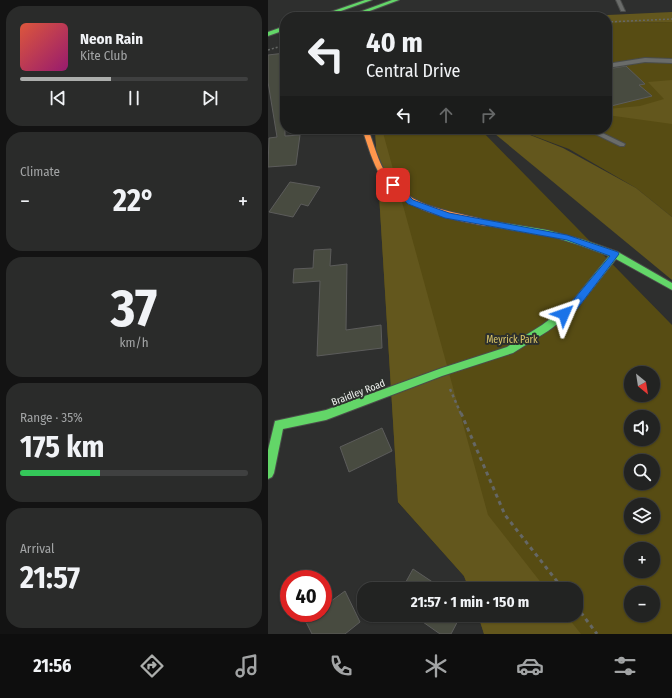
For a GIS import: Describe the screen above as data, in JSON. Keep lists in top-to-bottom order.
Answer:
{
  "streets": {
    "main road": ["Braidley Road"]
  },
  "parks": ["Meyrick Park"],
  "north": "bottom right",
  "page": {
    "turn": ["40 m", "Central Drive"],
    "song": ["Neon Rain", "Kite Club"],
    "tile": [
      "Climate",
      ["37", "km/h"],
      ["Range · 35%", "175 km"],
      ["Arrival", "21:57"]
    ],
    "heat": ["−", "22°", "+"],
    "map_buttons": ["+", "−"],
    "limit": "40",
    "trip": "21:57 · 1 min · 150 m",
    "tabs": "21:56"
  }
}
